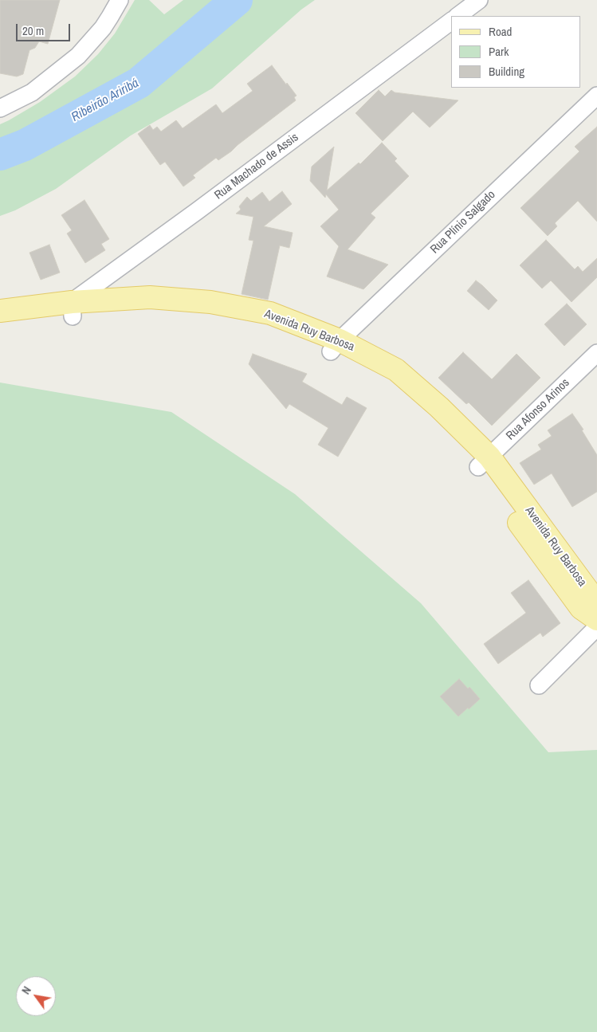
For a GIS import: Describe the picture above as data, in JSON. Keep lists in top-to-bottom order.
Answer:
{
  "streets": {
    "main road": ["Avenida Ruy Barbosa"],
    "street": ["Rua Machado de Assis", "Rua Plínio Salgado", "Rua Afonso Arinos"]
  },
  "crossings": [
    ["Rua Machado de Assis", "Avenida Ruy Barbosa"],
    ["Rua Plínio Salgado", "Avenida Ruy Barbosa"],
    ["Avenida Ruy Barbosa", "Rua Afonso Arinos"]
  ],
  "water": ["Ribeirão Ariribá"],
  "legend": ["Road", "Park", "Building"],
  "scale_bar": "20 m",
  "north": "top left"
}
